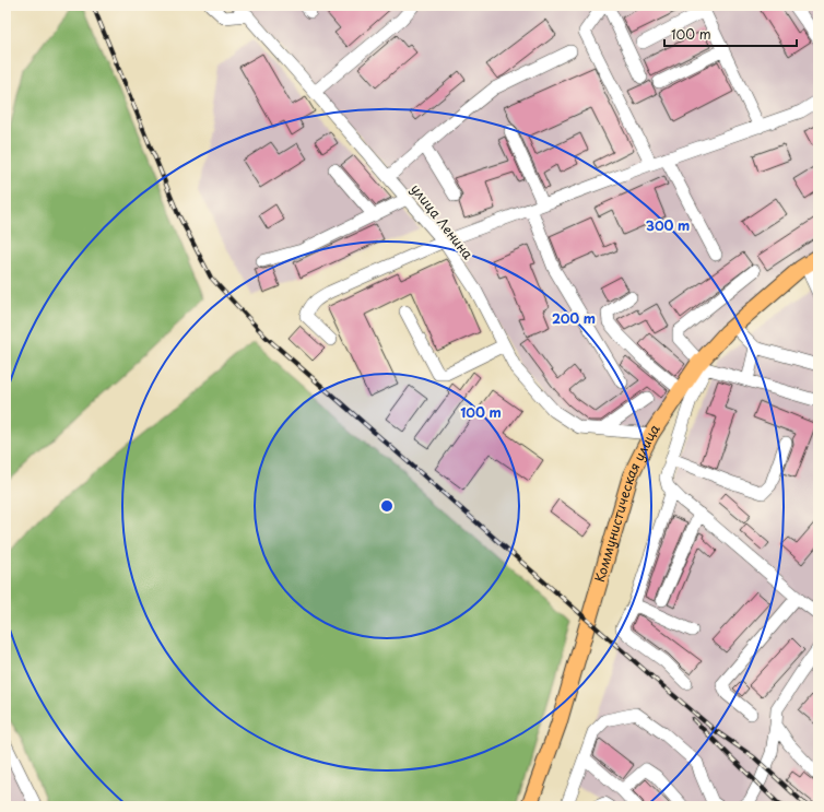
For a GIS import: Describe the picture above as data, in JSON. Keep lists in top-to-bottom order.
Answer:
{
  "streets": {
    "main road": ["Коммунистическая улица"],
    "street": ["улица Ленина"]
  },
  "crossings": [
    ["улица Ленина", "Коммунистическая улица"]
  ],
  "scale_bar": "100 m",
  "rings": ["300 m", "200 m", "100 m"]
}
